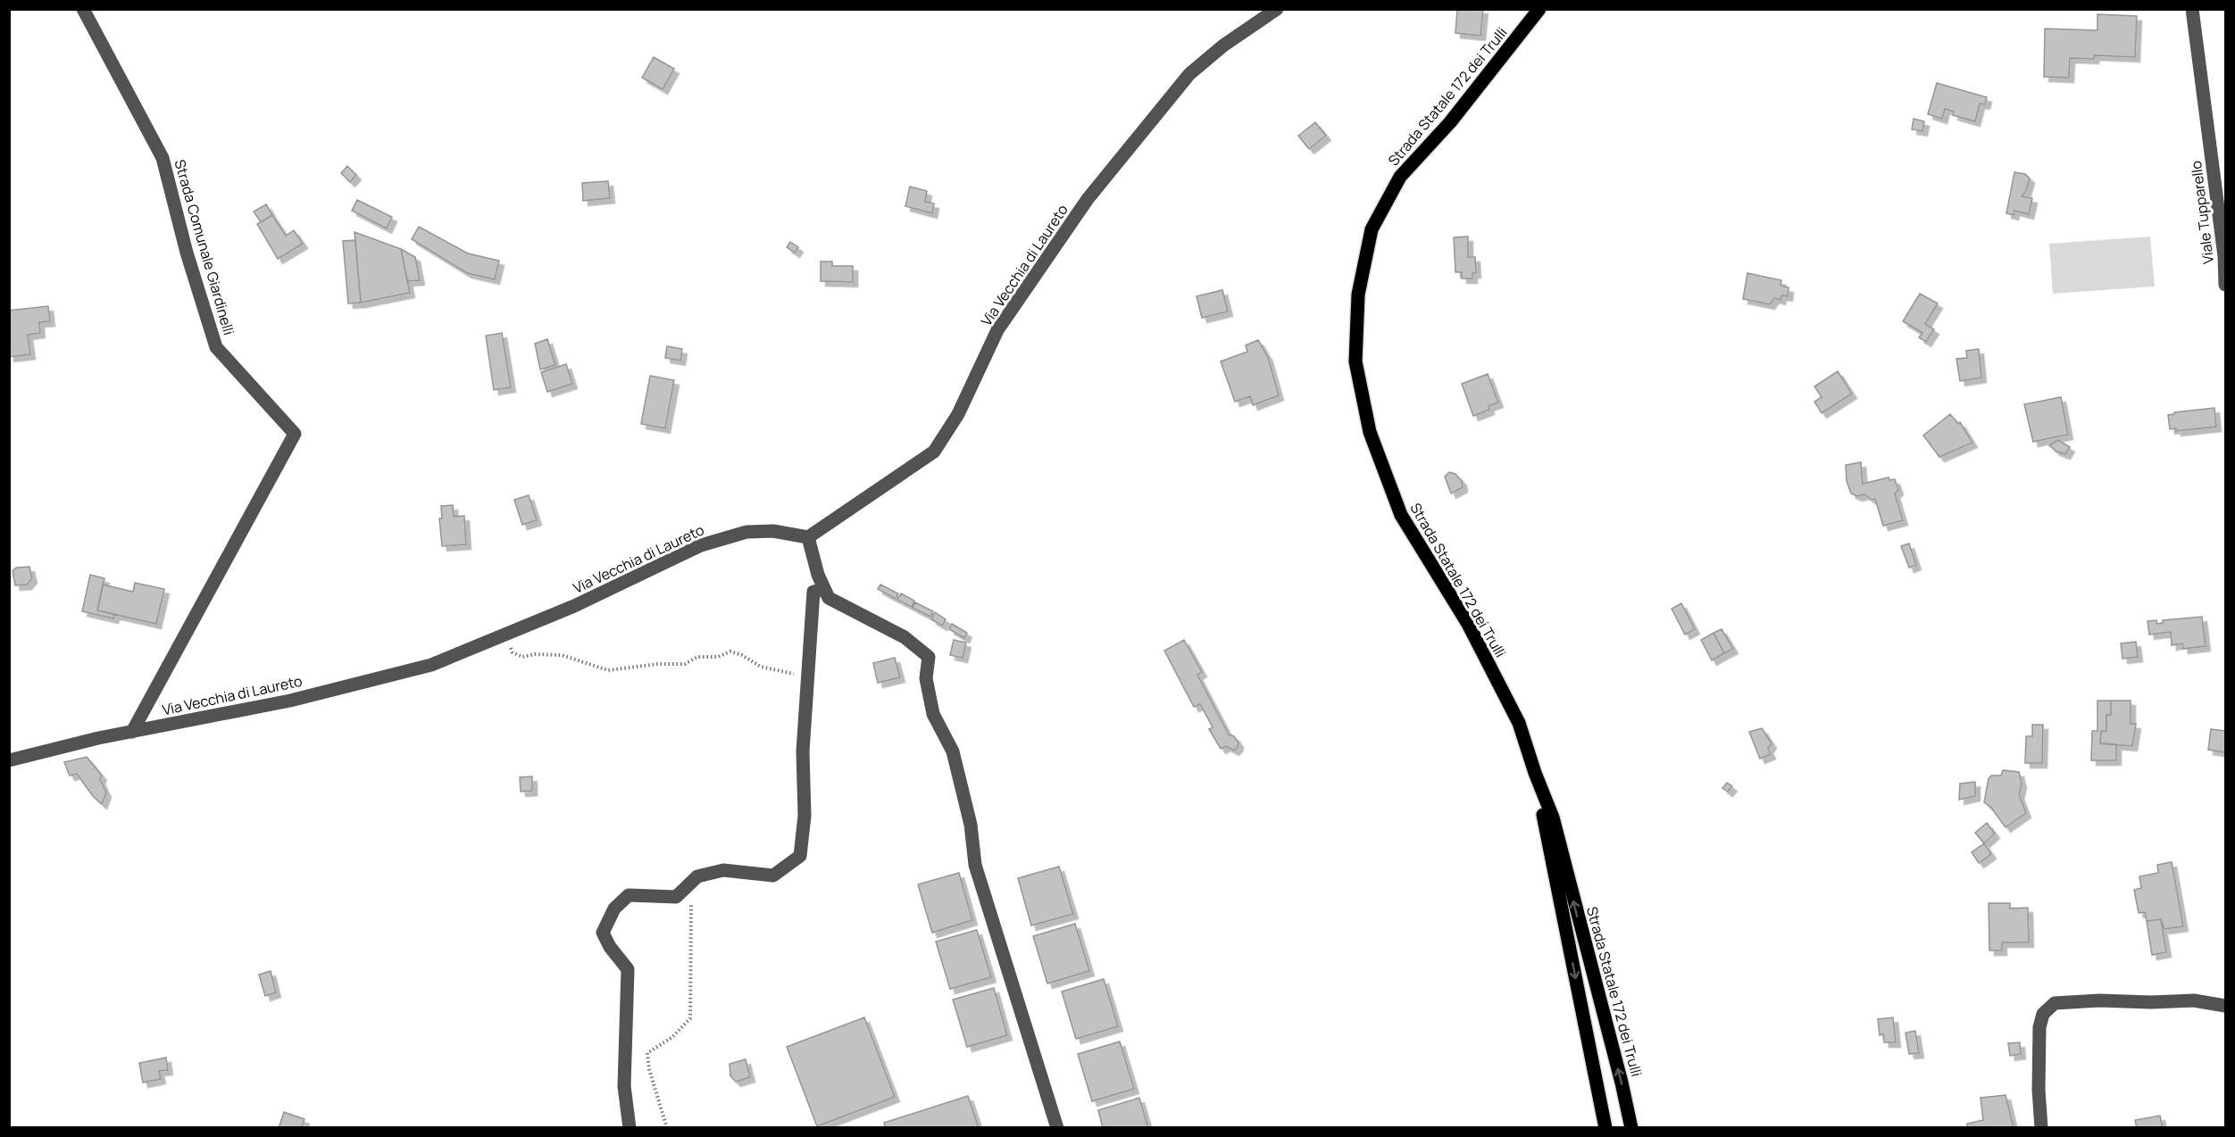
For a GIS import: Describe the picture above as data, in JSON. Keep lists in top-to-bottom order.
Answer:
{
  "streets": {
    "main road": ["Strada Statale 172 dei Trulli"],
    "street": ["Viale Tupparello", "Strada Comunale Giardinelli", "Via Vecchia di Laureto"]
  },
  "crossings": [
    ["Strada Comunale Giardinelli", "Via Vecchia di Laureto"]
  ]
}
